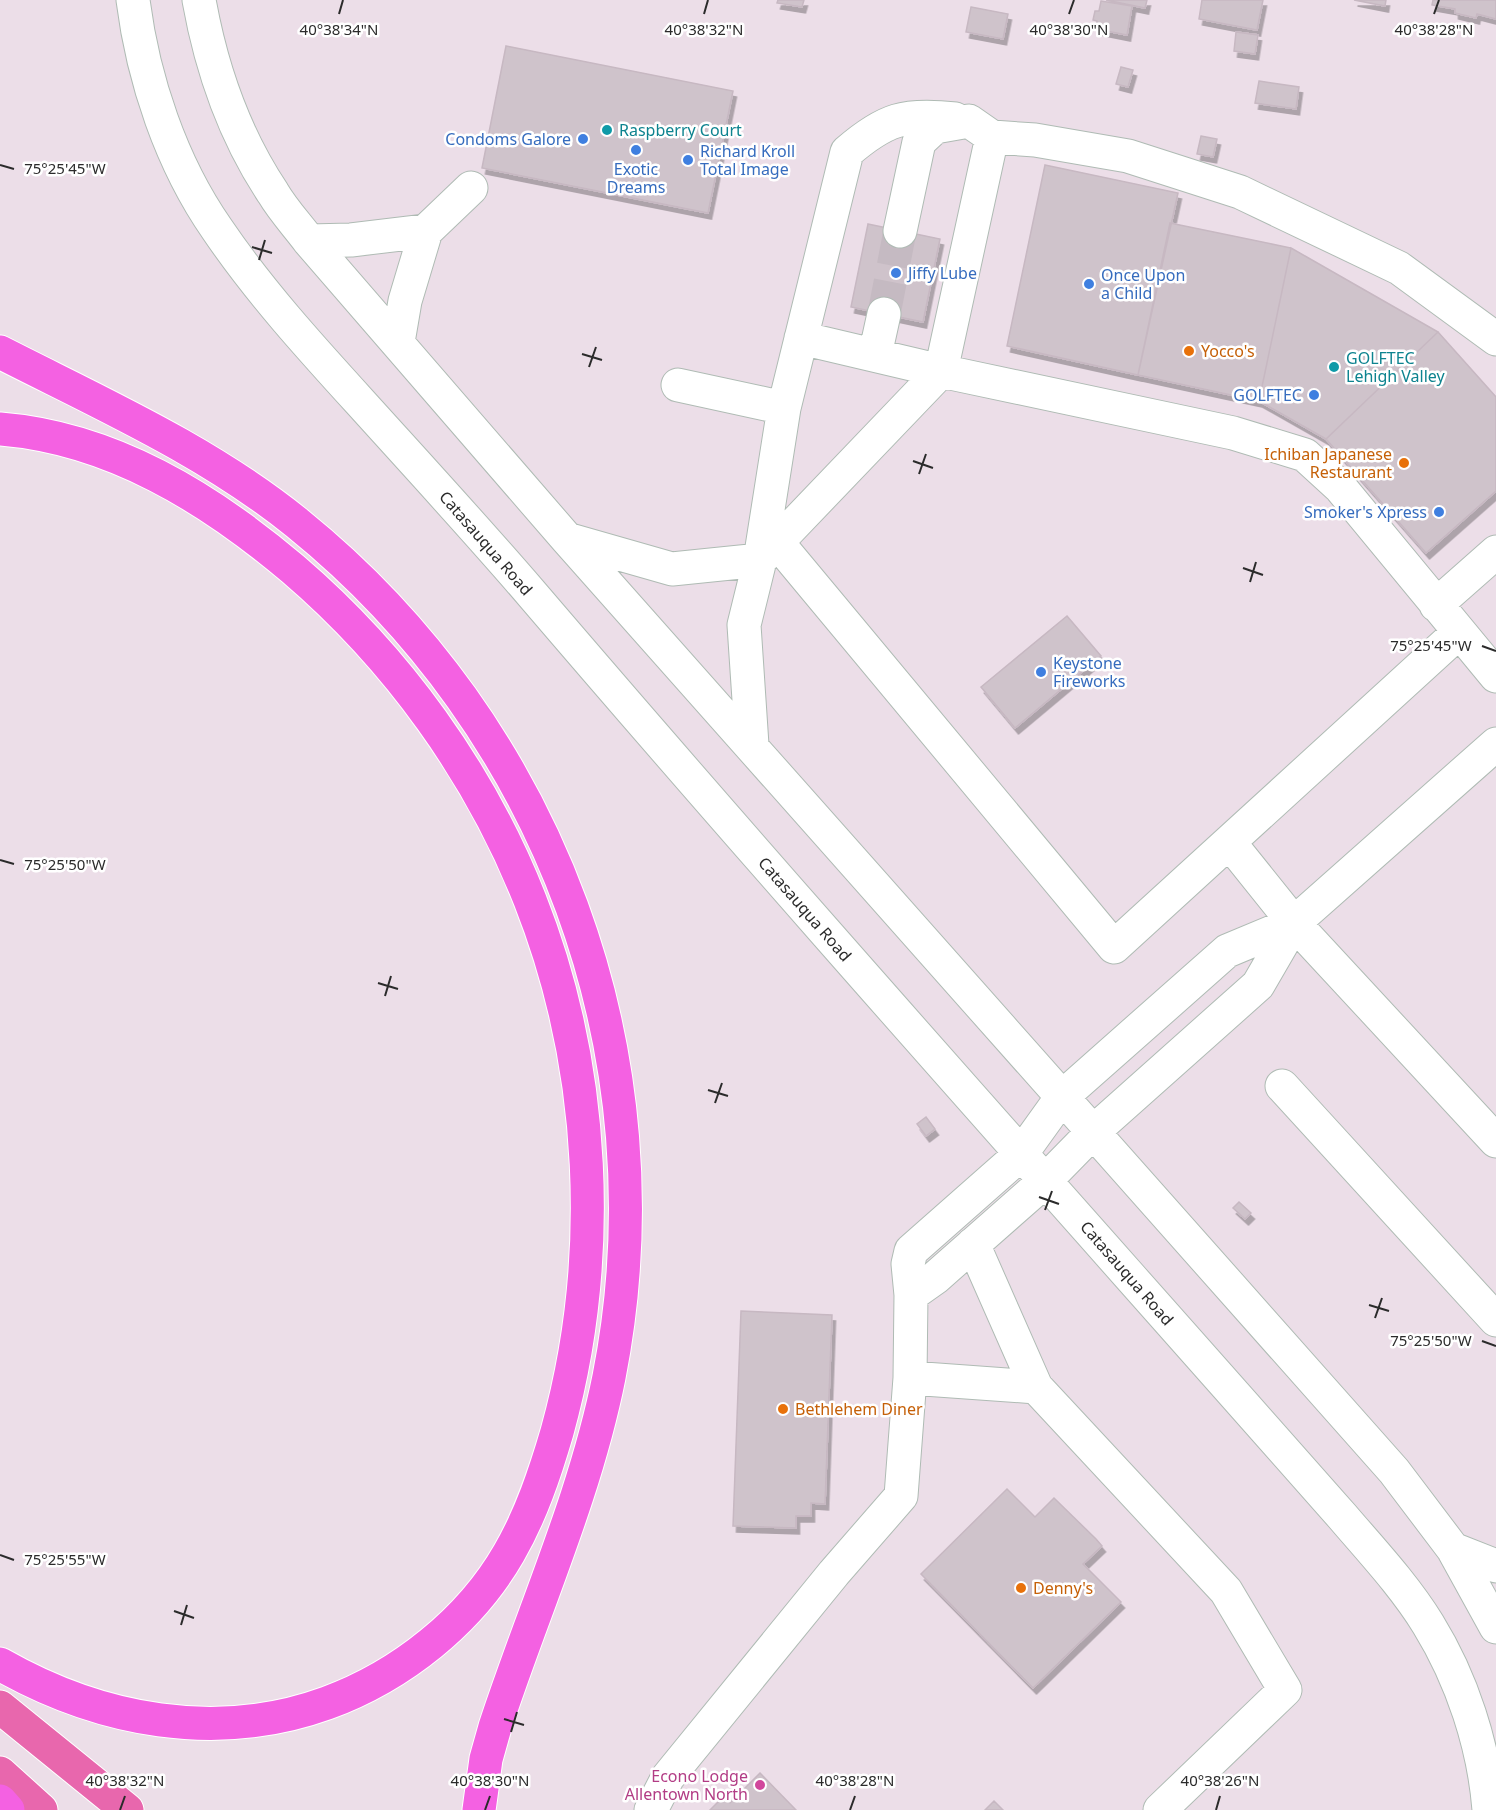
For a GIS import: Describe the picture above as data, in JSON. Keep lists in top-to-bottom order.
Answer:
{
  "streets": {
    "street": ["Catasauqua Road"]
  },
  "places": [
    "Raspberry Court",
    "Condoms Galore",
    "Exotic Dreams",
    "Richard Kroll Total Image",
    "Jiffy Lube",
    "Once Upon a Child",
    "Yocco's",
    "GOLFTEC Lehigh Valley",
    "GOLFTEC",
    "Ichiban Japanese Restaurant",
    "Smoker's Xpress",
    "Keystone Fireworks",
    "Bethlehem Diner",
    "Denny's",
    "Econo Lodge Allentown North"
  ],
  "coordinates": [
    "40°38'34\"N",
    "40°38'32\"N",
    "40°38'30\"N",
    "40°38'28\"N",
    "75°25'45\"W",
    "75°25'50\"W",
    "75°25'55\"W",
    "40°38'26\"N"
  ]
}
